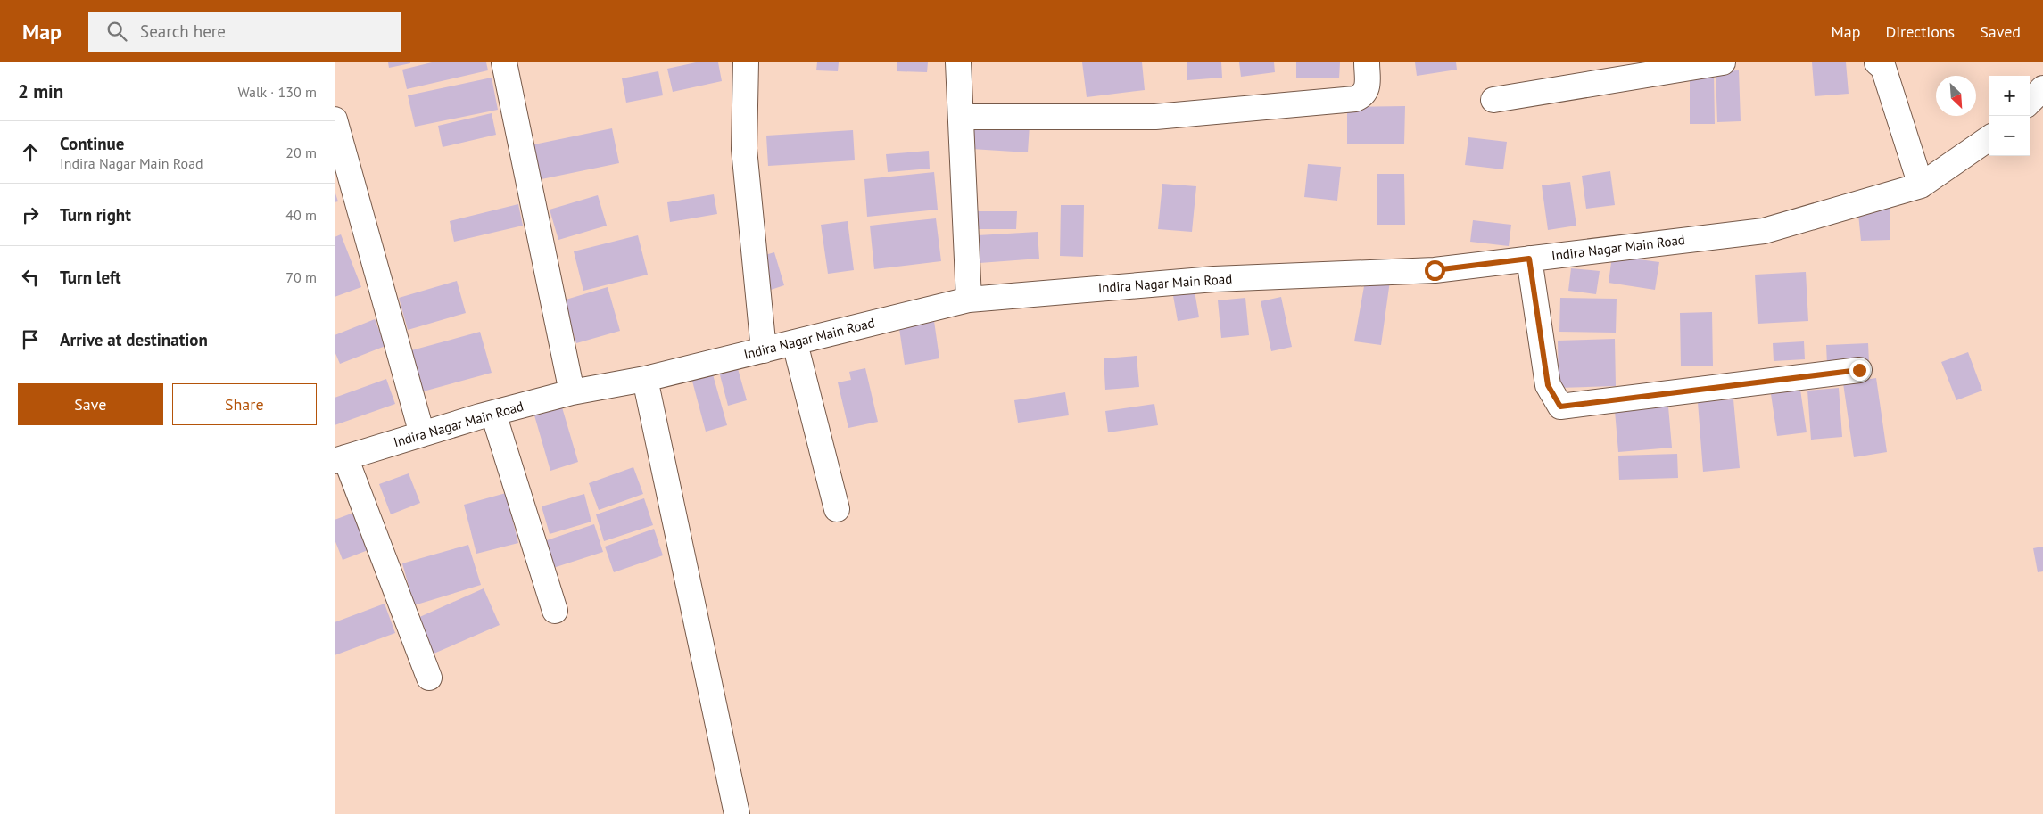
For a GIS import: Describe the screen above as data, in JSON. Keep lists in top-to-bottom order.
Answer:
{
  "streets": {
    "street": ["Indira Nagar Main Road"]
  },
  "north": "bottom right",
  "page": {
    "header": "Map",
    "search": "Search here",
    "nav": ["Map", "Directions", "Saved"],
    "heading": ["2 min", "Walk · 130 m"],
    "map_buttons": ["+", "−"],
    "list": [
      ["Continue", "Indira Nagar Main Road", "20 m"],
      ["Turn right", "40 m"],
      ["Turn left", "70 m"],
      "Arrive at destination"
    ],
    "buttons": ["Save", "Share"]
  }
}
